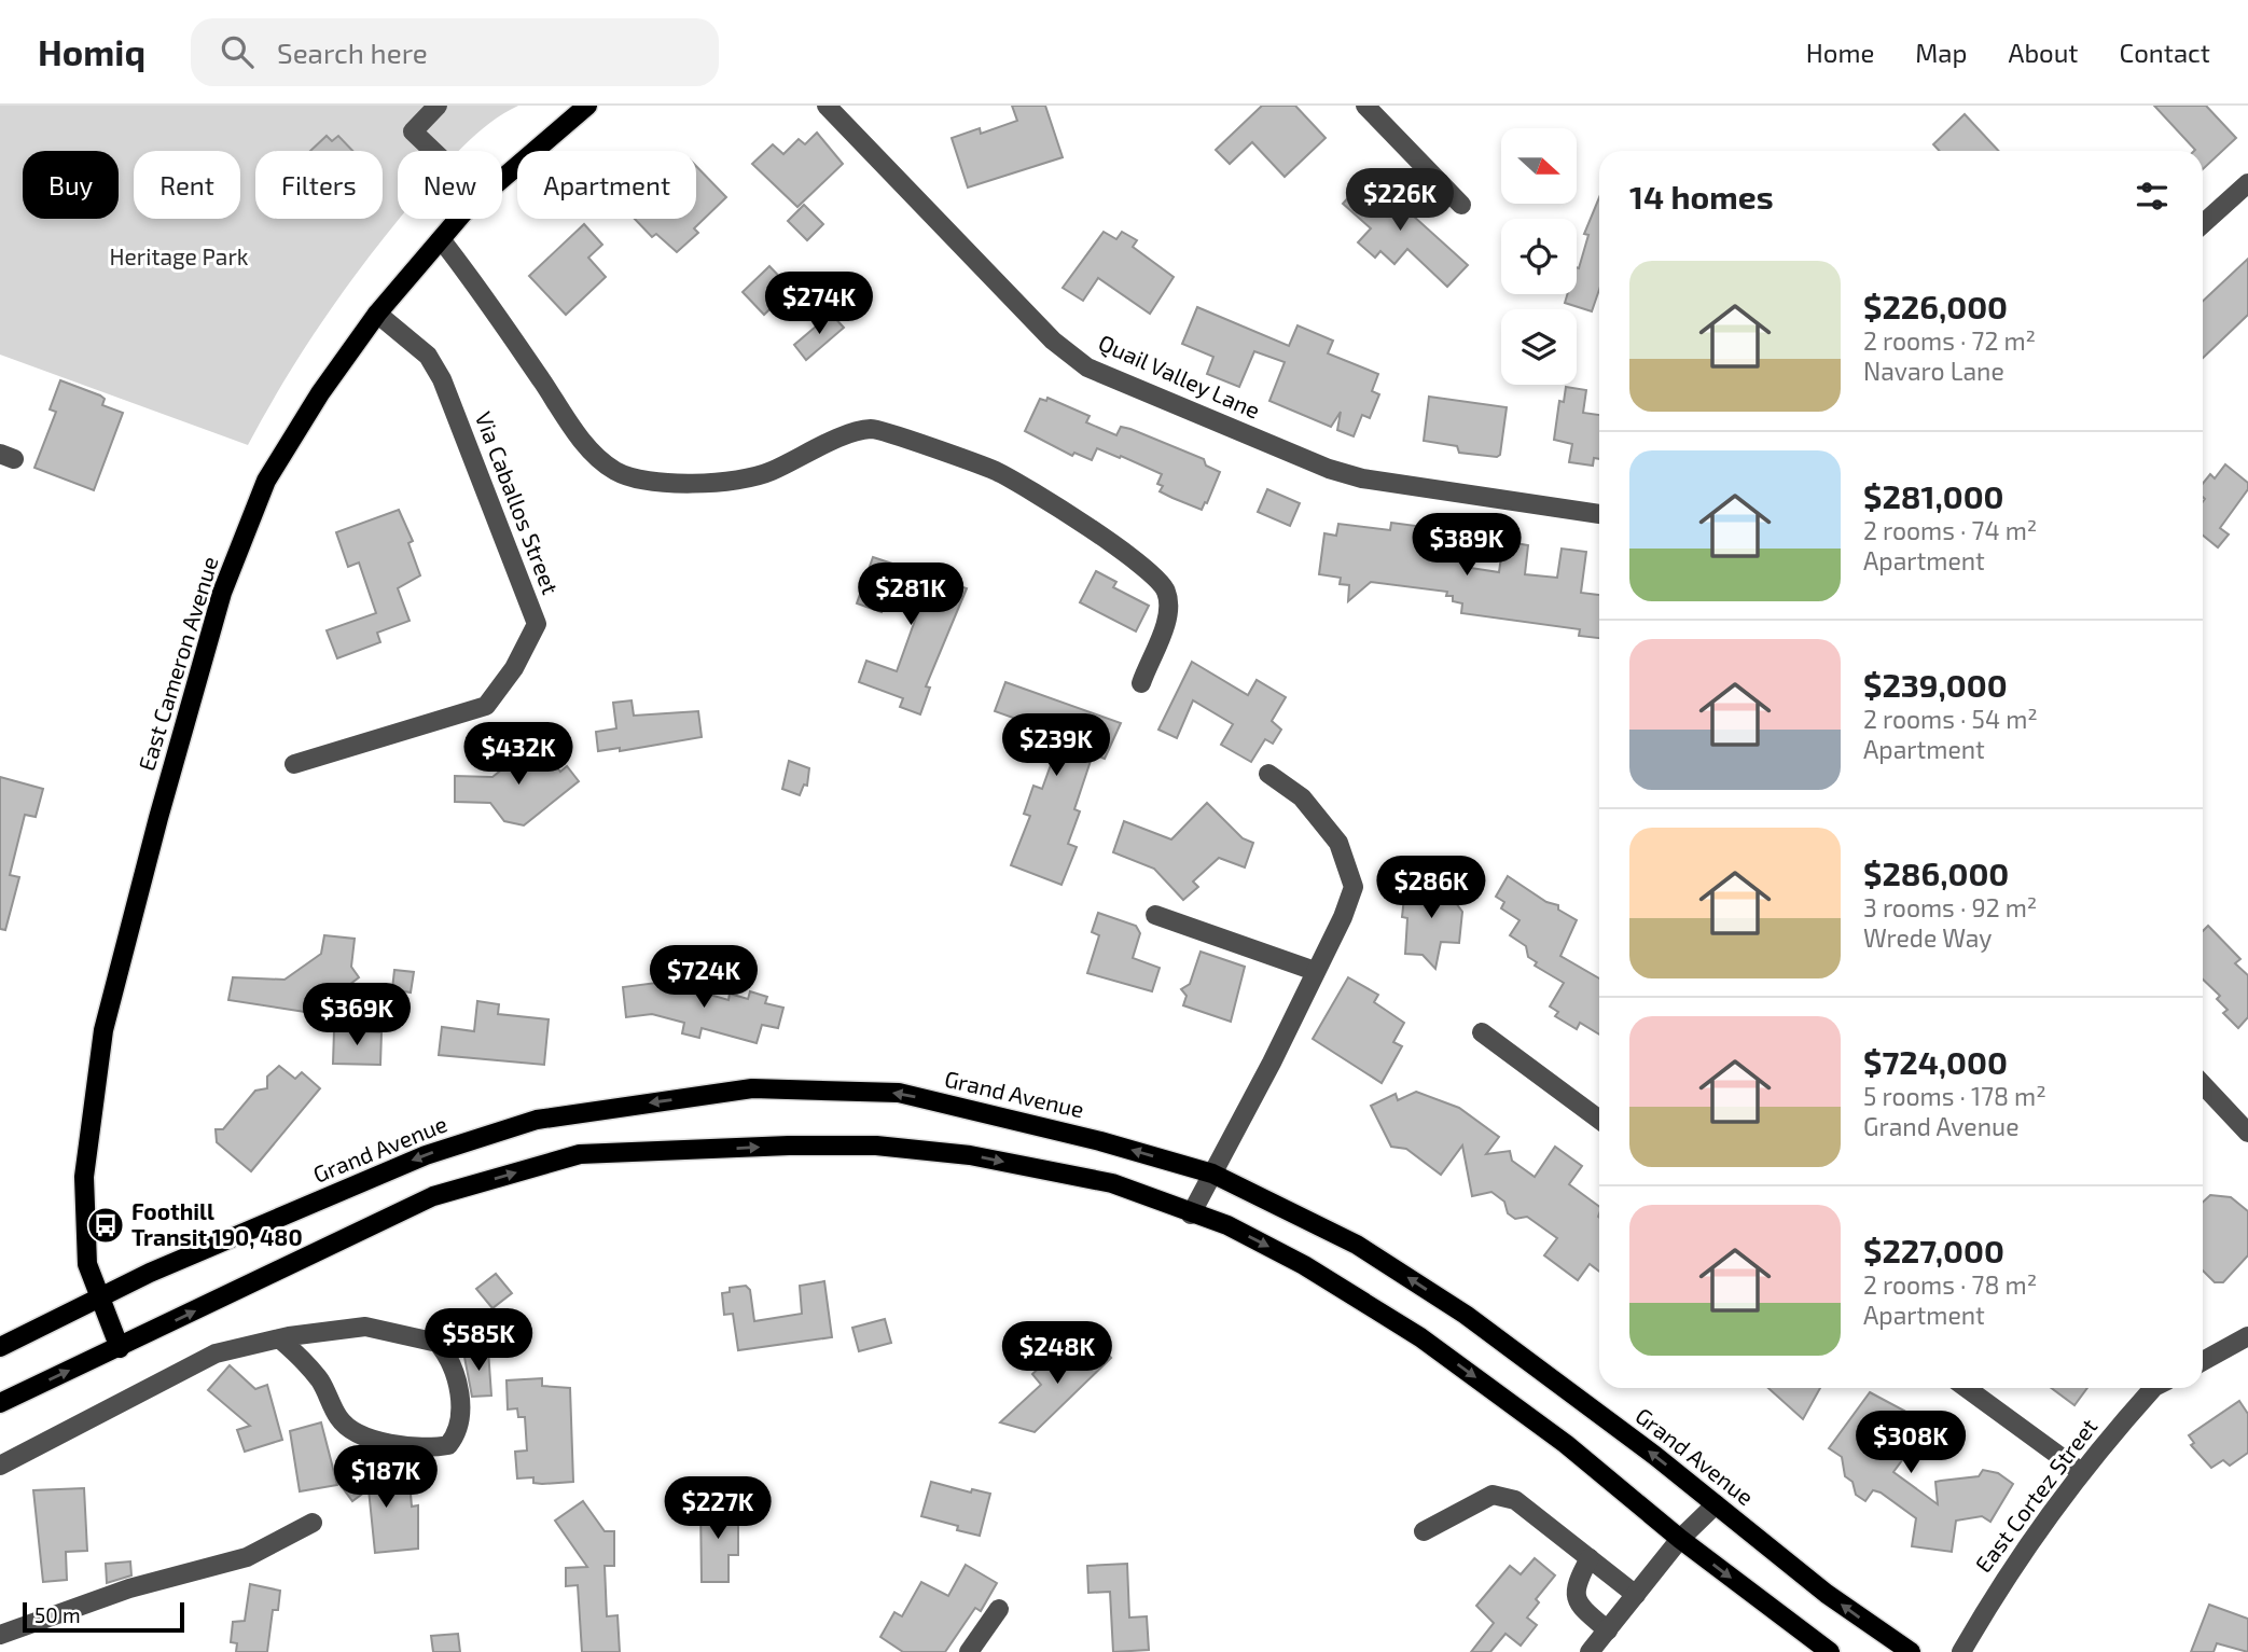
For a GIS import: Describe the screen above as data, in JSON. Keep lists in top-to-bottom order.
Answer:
{
  "streets": {
    "main road": ["East Cameron Avenue", "Grand Avenue"],
    "street": ["Quail Valley Lane", "Via Caballos Street", "East Cortez Street"]
  },
  "crossings": [
    ["Via Caballos Street", "East Cameron Avenue"],
    ["East Cameron Avenue", "Grand Avenue"]
  ],
  "parks": ["Heritage Park"],
  "places": {
    "bus stop": ["Foothill Transit 190, 480"]
  },
  "scale_bar": "50 m",
  "north": "right",
  "page": {
    "header": "Homiq",
    "search": "Search here",
    "nav": [
      "Home",
      "Map",
      "About",
      "Contact"
    ],
    "chip": [
      "Buy",
      "Rent",
      "Filters",
      "New",
      "Apartment"
    ],
    "heading": "14 homes",
    "price": [
      "$226K",
      "$274K",
      "$389K",
      "$281K",
      "$239K",
      "$432K",
      "$286K",
      "$724K",
      "$369K",
      "$585K",
      "$248K",
      "$308K",
      "$187K",
      "$227K"
    ],
    "list": [
      {
        "name": "$226,000",
        "note": "2 rooms · 72 m² · Navaro Lane"
      },
      {
        "name": "$281,000",
        "note": "2 rooms · 74 m² · Apartment"
      },
      {
        "name": "$239,000",
        "note": "2 rooms · 54 m² · Apartment"
      },
      {
        "name": "$286,000",
        "note": "3 rooms · 92 m² · Wrede Way"
      },
      {
        "name": "$724,000",
        "note": "5 rooms · 178 m² · Grand Avenue"
      },
      {
        "name": "$227,000",
        "note": "2 rooms · 78 m² · Apartment"
      }
    ],
    "scale": "50 m"
  }
}
